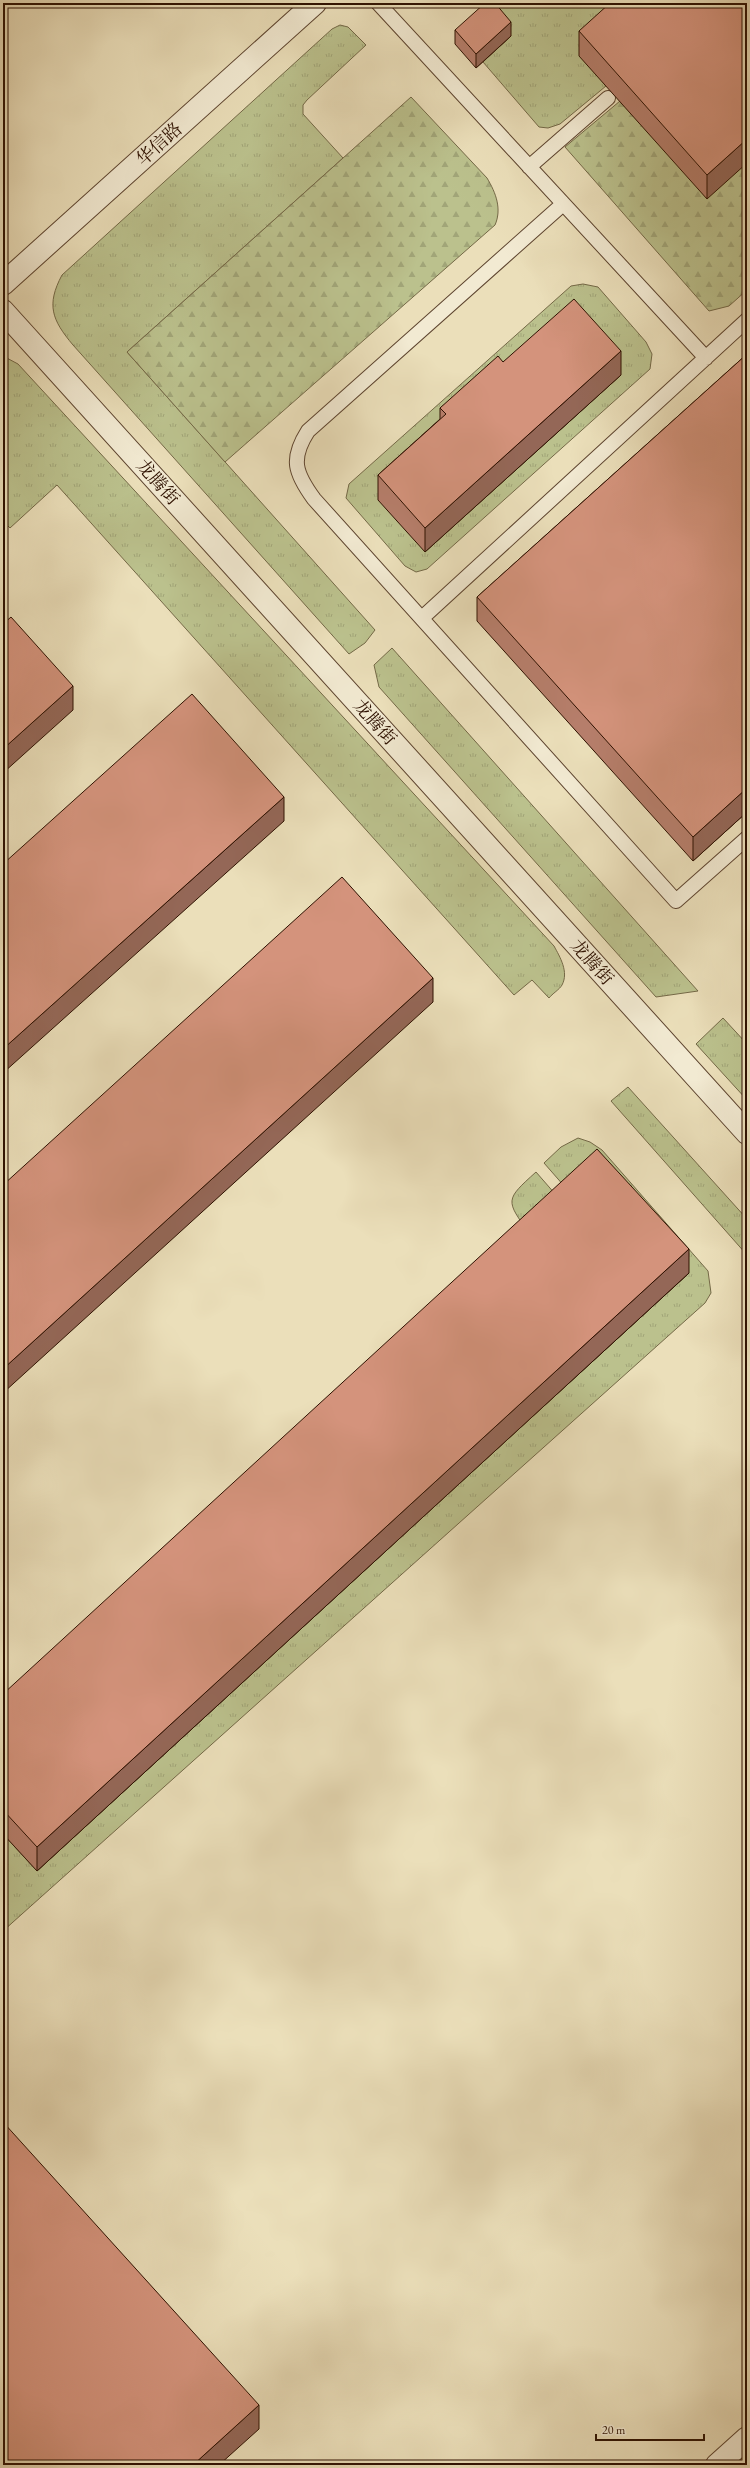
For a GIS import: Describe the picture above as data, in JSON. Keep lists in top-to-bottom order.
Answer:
{
  "streets": {
    "street": ["华信路", "龙腾街"]
  },
  "scale_bar": "20 m"
}
